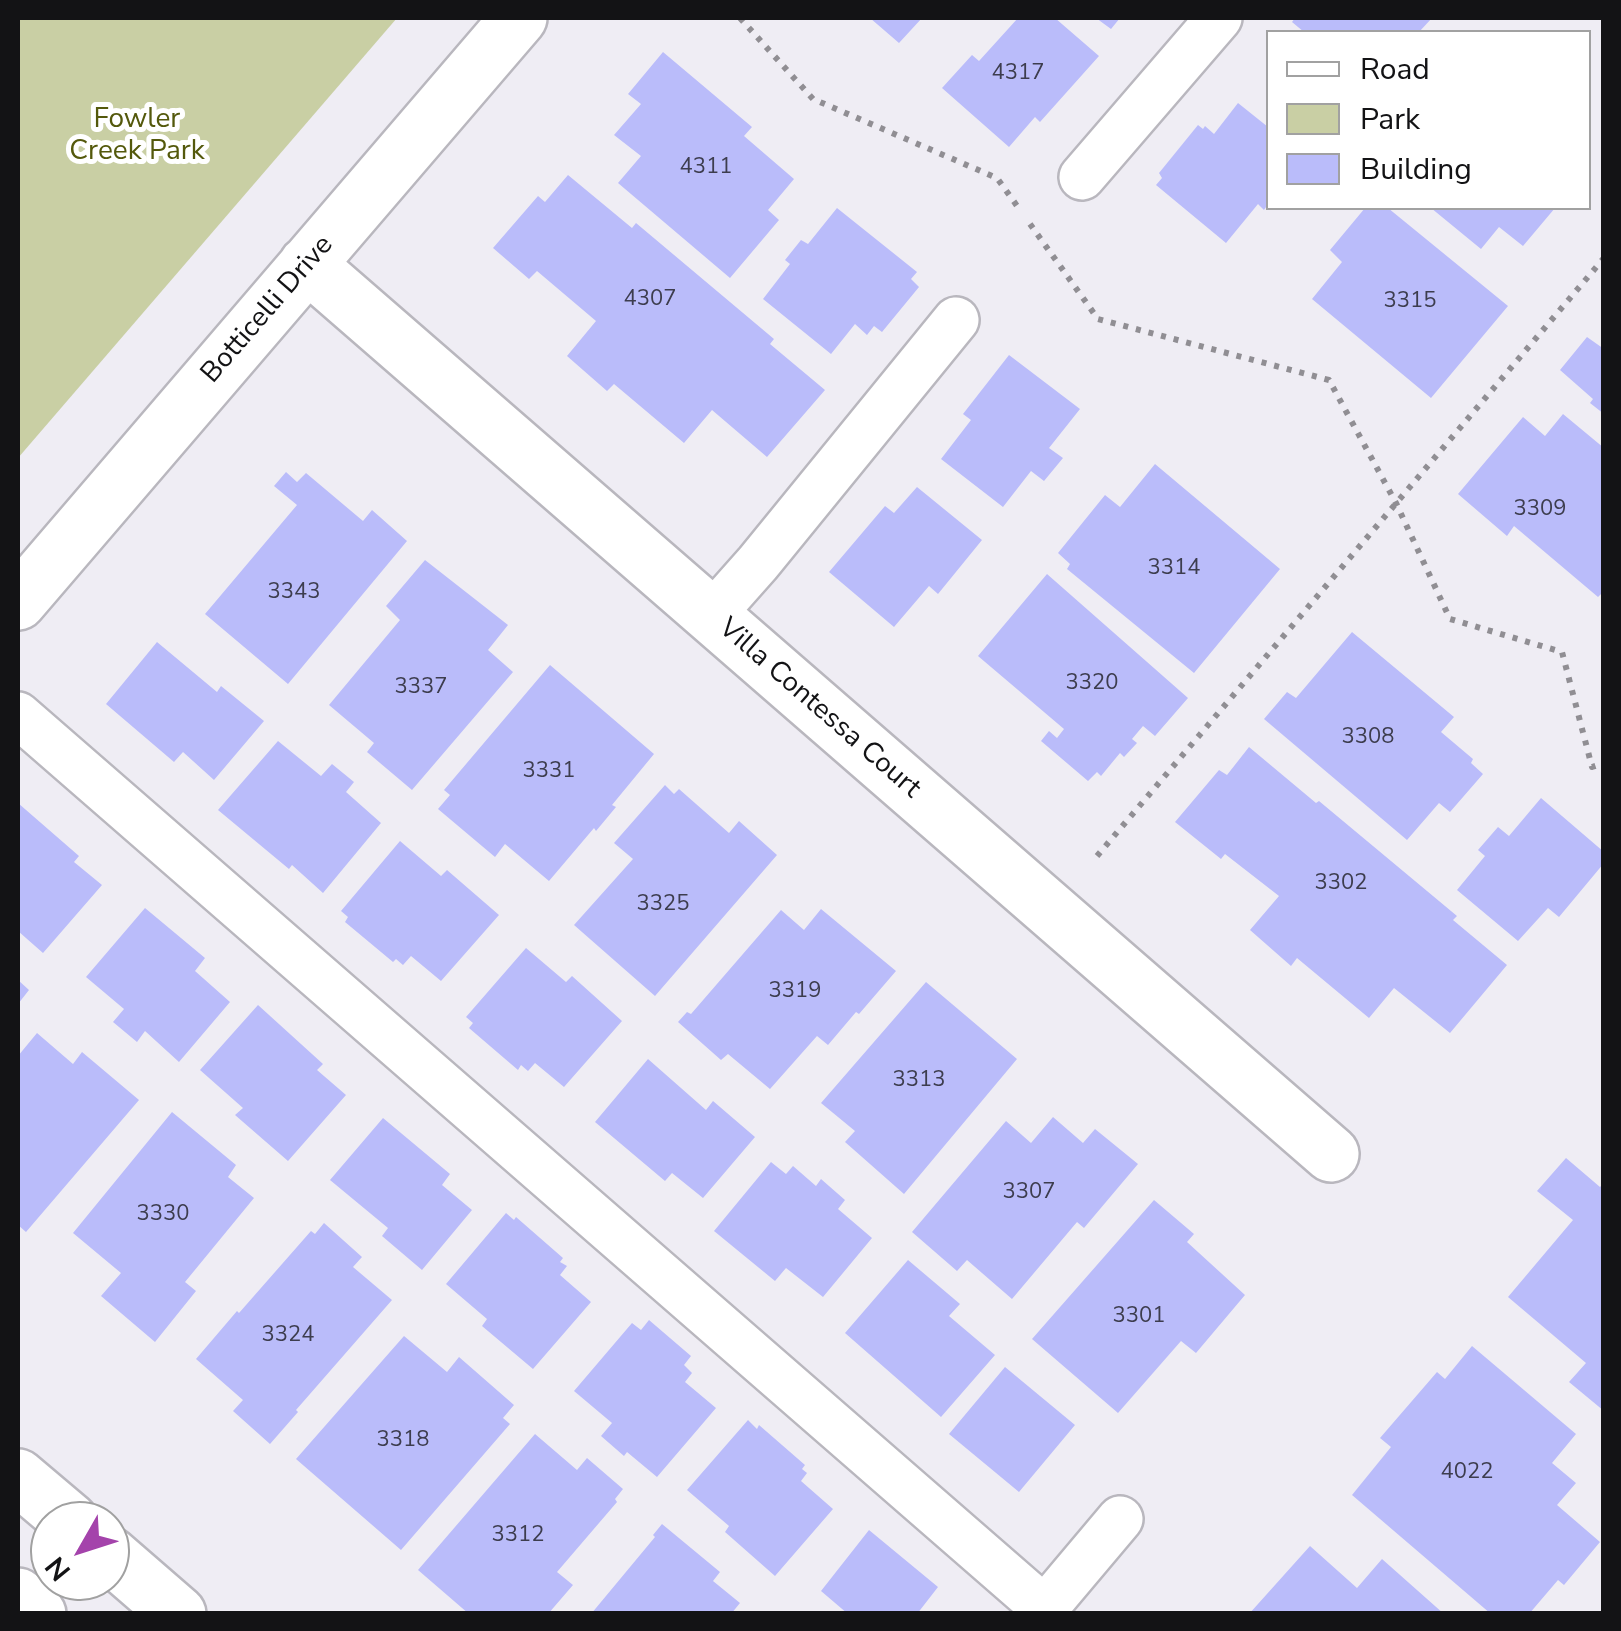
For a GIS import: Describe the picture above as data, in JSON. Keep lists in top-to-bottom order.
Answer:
{
  "streets": {
    "street": ["Botticelli Drive", "Villa Contessa Court"]
  },
  "crossings": [
    ["Botticelli Drive", "Villa Contessa Court"]
  ],
  "parks": ["Fowler Creek Park"],
  "house_numbers": [
    "4317",
    "4311",
    "4307",
    "3315",
    "3309",
    "3314",
    "3343",
    "3320",
    "3337",
    "3308",
    "3331",
    "3302",
    "3325",
    "3319",
    "3313",
    "3307",
    "3330",
    "3301",
    "3324",
    "3318",
    "4022",
    "3312"
  ],
  "legend": ["Road", "Park", "Building"],
  "north": "bottom left"
}
